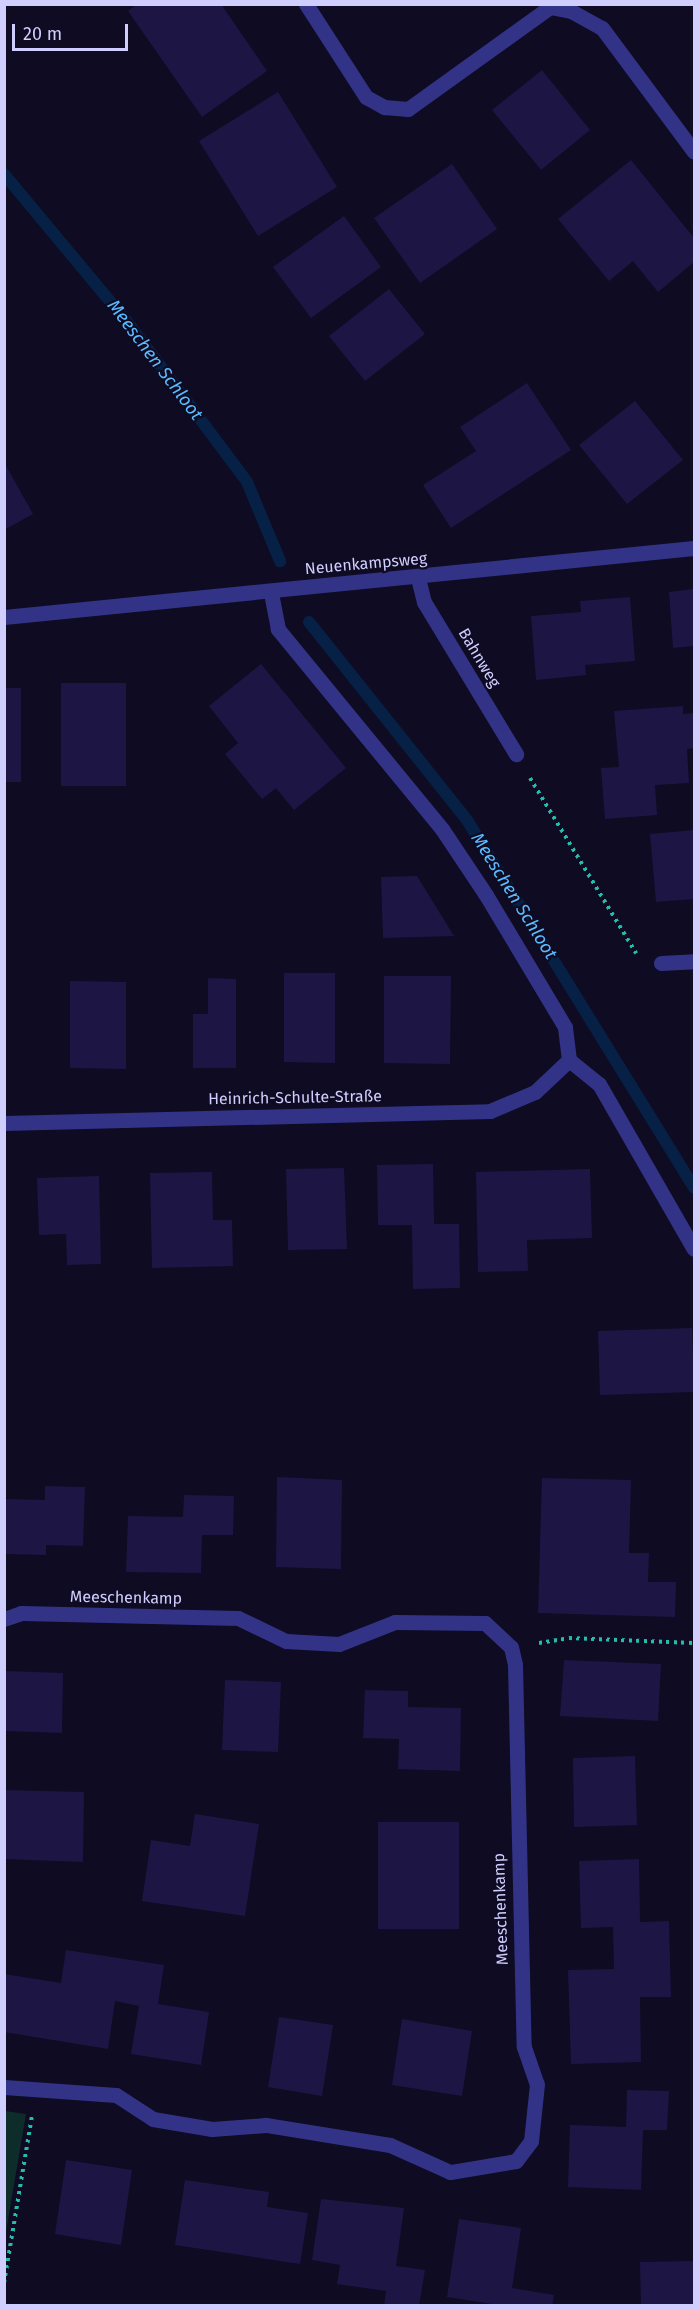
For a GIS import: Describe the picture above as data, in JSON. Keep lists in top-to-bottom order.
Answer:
{
  "streets": {
    "street": [
      "Neuenkampsweg",
      "Bahnweg",
      "Heinrich-Schulte-Straße",
      "Meeschenkamp"
    ]
  },
  "crossings": [
    ["Neuenkampsweg", "Bahnweg"]
  ],
  "water": ["Meeschen Schloot"],
  "scale_bar": "20 m"
}
